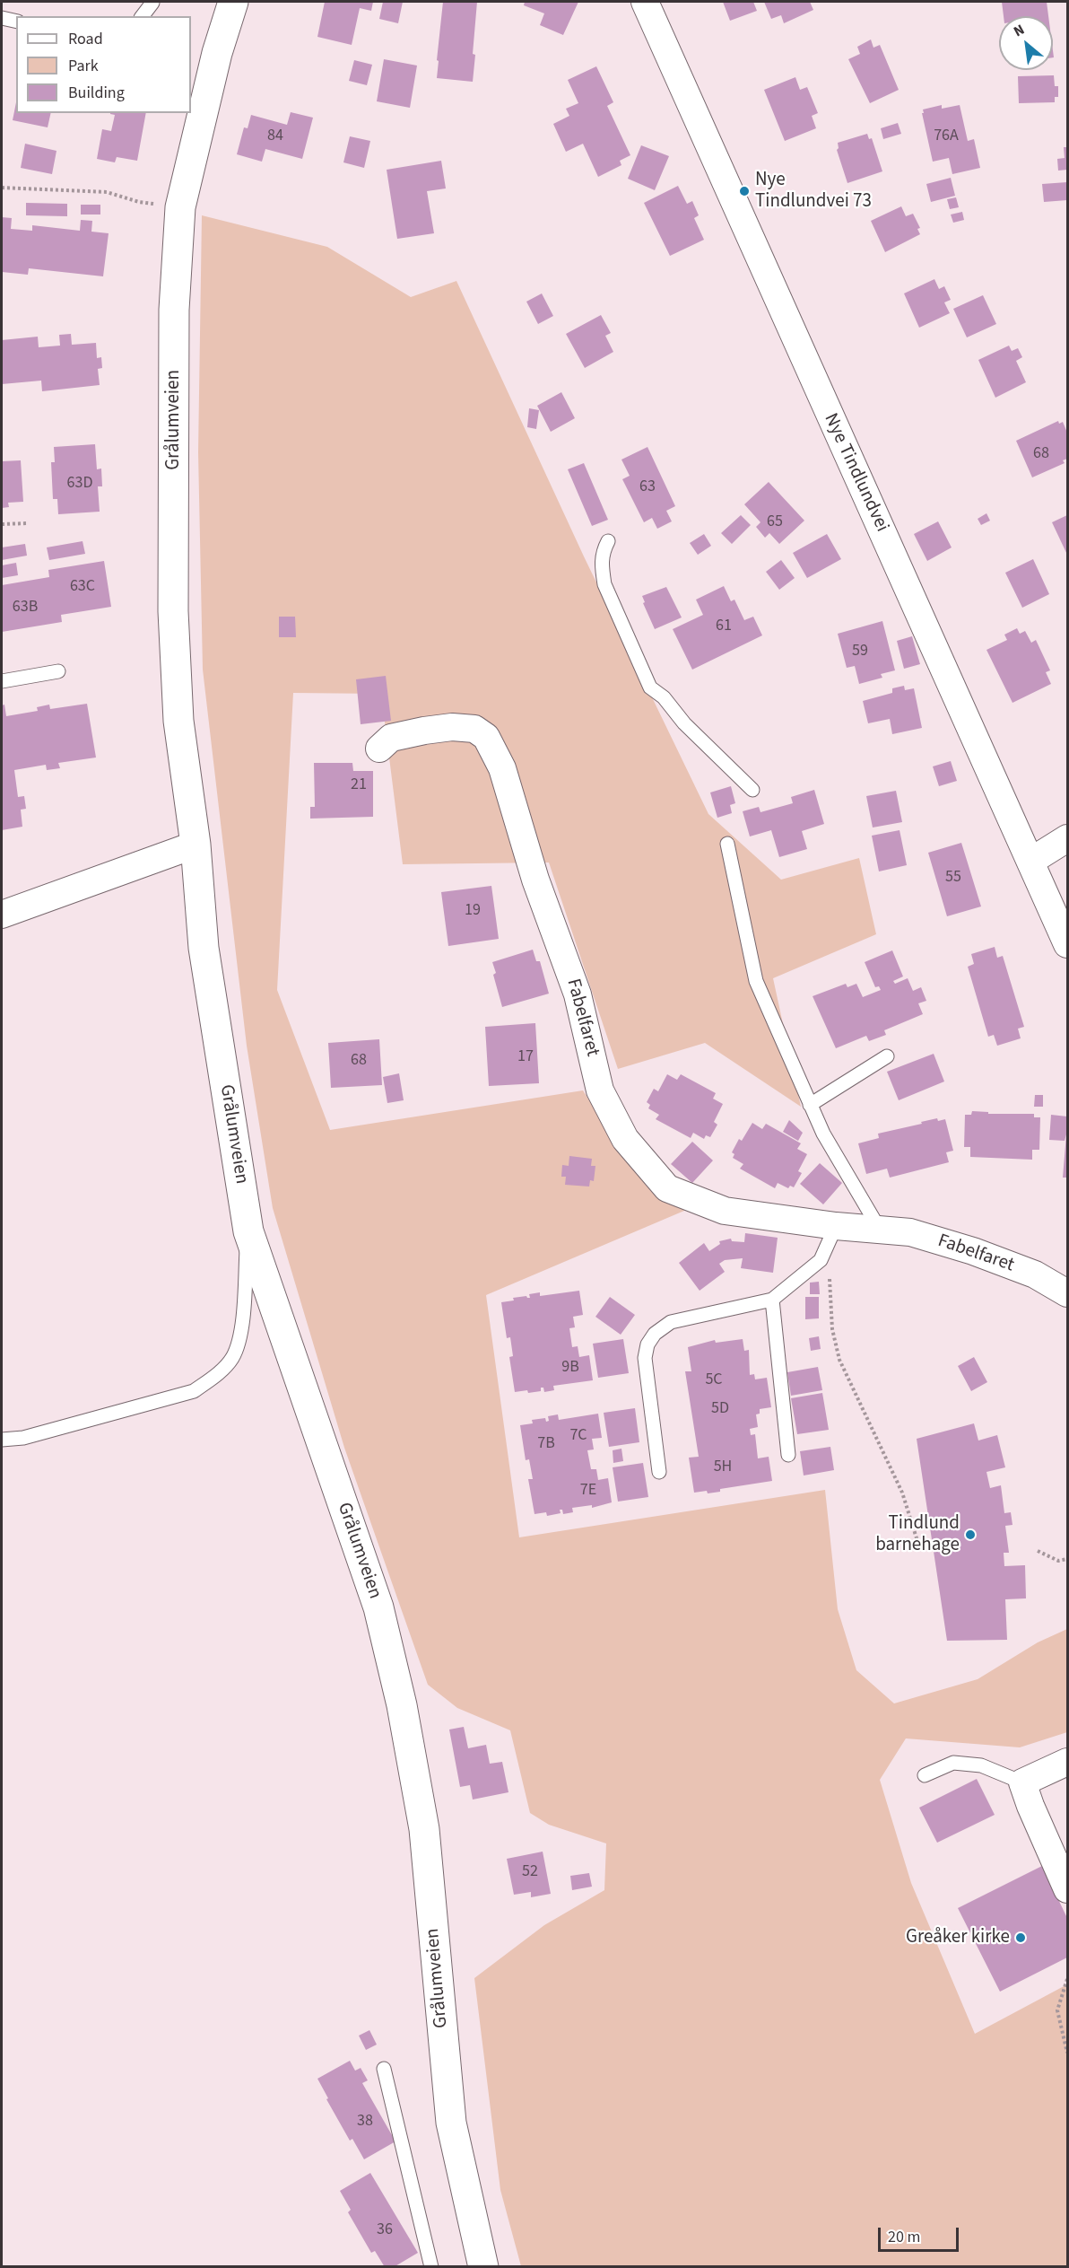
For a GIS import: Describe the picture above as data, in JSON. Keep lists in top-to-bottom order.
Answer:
{
  "streets": {
    "main road": ["Grålumveien"],
    "street": ["Nye Tindlundvei", "Fabelfaret"]
  },
  "places": ["Nye Tindlundvei 73", "Tindlund barnehage", "Greåker kirke"],
  "house_numbers": [
    "84",
    "76A",
    "68",
    "63D",
    "63",
    "65",
    "63C",
    "63B",
    "61",
    "59",
    "21",
    "55",
    "19",
    "17",
    "68",
    "9B",
    "5C",
    "5D",
    "7C",
    "7B",
    "5H",
    "7E",
    "52",
    "38",
    "36"
  ],
  "legend": ["Road", "Park", "Building"],
  "scale_bar": "20 m",
  "north": "top left"
}
